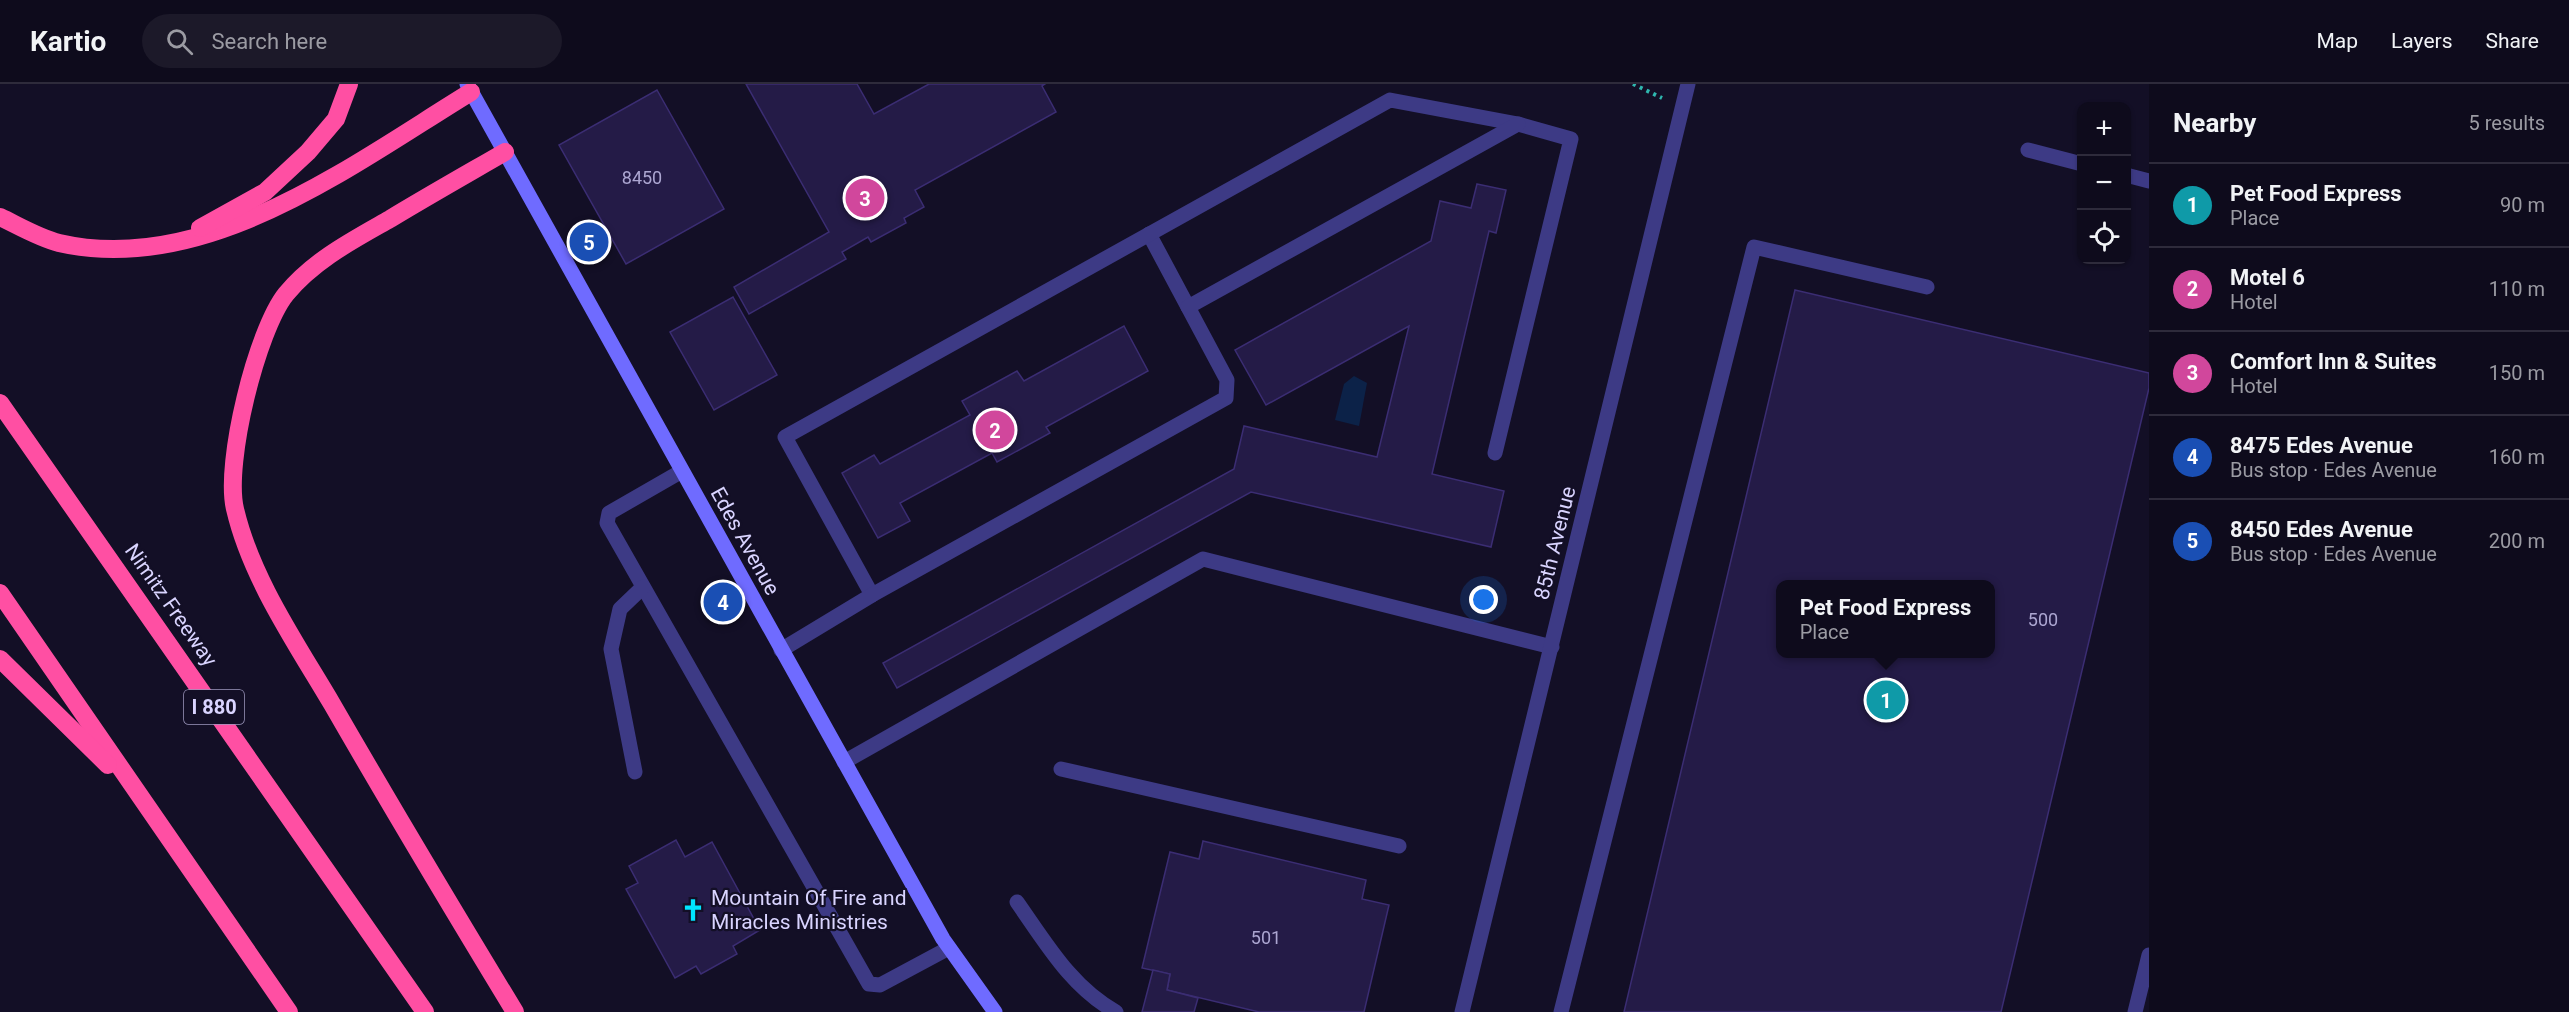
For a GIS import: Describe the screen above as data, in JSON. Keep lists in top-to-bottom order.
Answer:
{
  "streets": {
    "highway": ["Nimitz Freeway", "I 880"],
    "street": ["Edes Avenue", "85th Avenue"]
  },
  "places": {
    "church": ["Mountain Of Fire and Miracles Ministries"]
  },
  "house_numbers": ["8450", "500", "501"],
  "page": {
    "header": "Kartio",
    "search": "Search here",
    "nav": ["Map", "Layers", "Share"],
    "heading": ["Nearby", "5 results"],
    "map_buttons": ["+", "−"],
    "list": [
      {
        "mark": "1",
        "name": "Pet Food Express",
        "note": "Place",
        "value": "90 m"
      },
      {
        "mark": "2",
        "name": "Motel 6",
        "note": "Hotel",
        "value": "110 m"
      },
      {
        "mark": "3",
        "name": "Comfort Inn & Suites",
        "note": "Hotel",
        "value": "150 m"
      },
      {
        "mark": "4",
        "name": "8475 Edes Avenue",
        "note": "Bus stop · Edes Avenue",
        "value": "160 m"
      },
      {
        "mark": "5",
        "name": "8450 Edes Avenue",
        "note": "Bus stop · Edes Avenue",
        "value": "200 m"
      }
    ],
    "pins": [
      "3",
      "5",
      "2",
      "4",
      "1"
    ],
    "popup": ["Pet Food Express", "Place"]
  }
}
